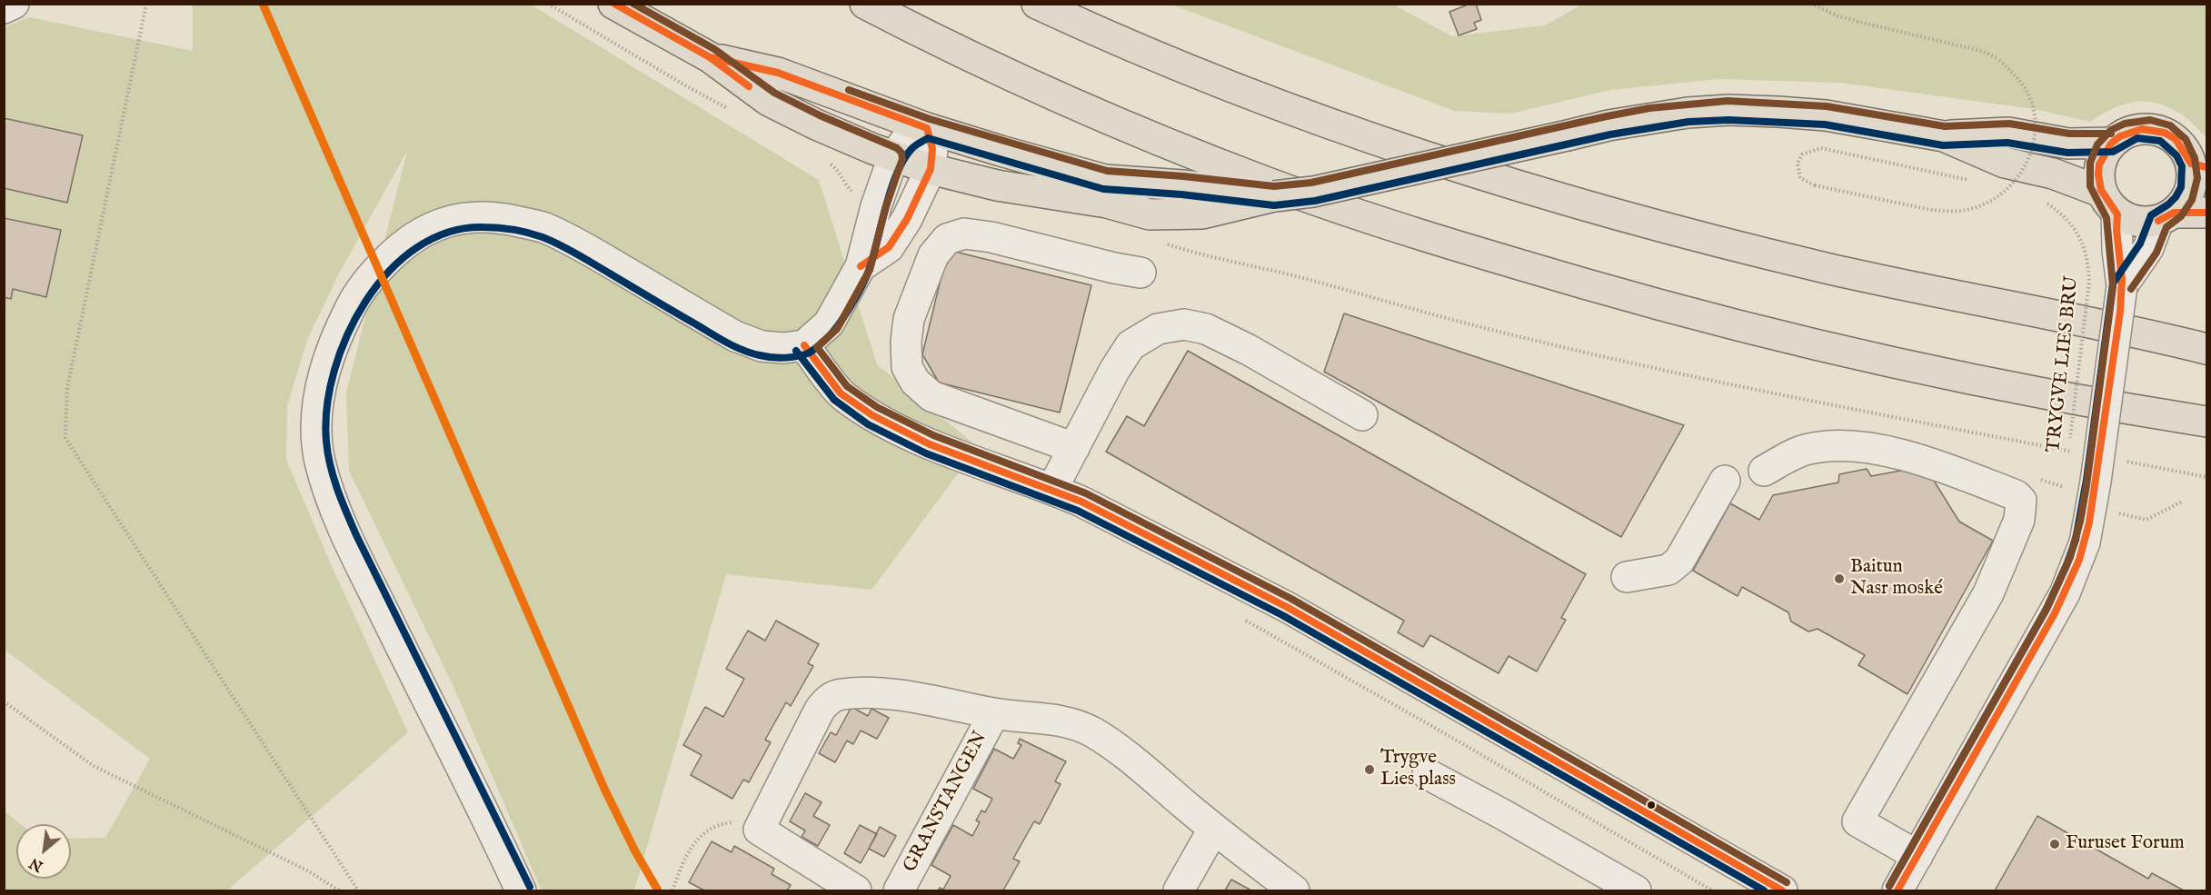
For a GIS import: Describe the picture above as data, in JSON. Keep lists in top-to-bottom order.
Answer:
{
  "streets": {
    "street": ["GRANSTANGEN"],
    "path": ["TRYGVE LIES BRU"]
  },
  "places": ["Baitun Nasr moské", "Trygve Lies plass", "Furuset Forum"],
  "north": "bottom left"
}
